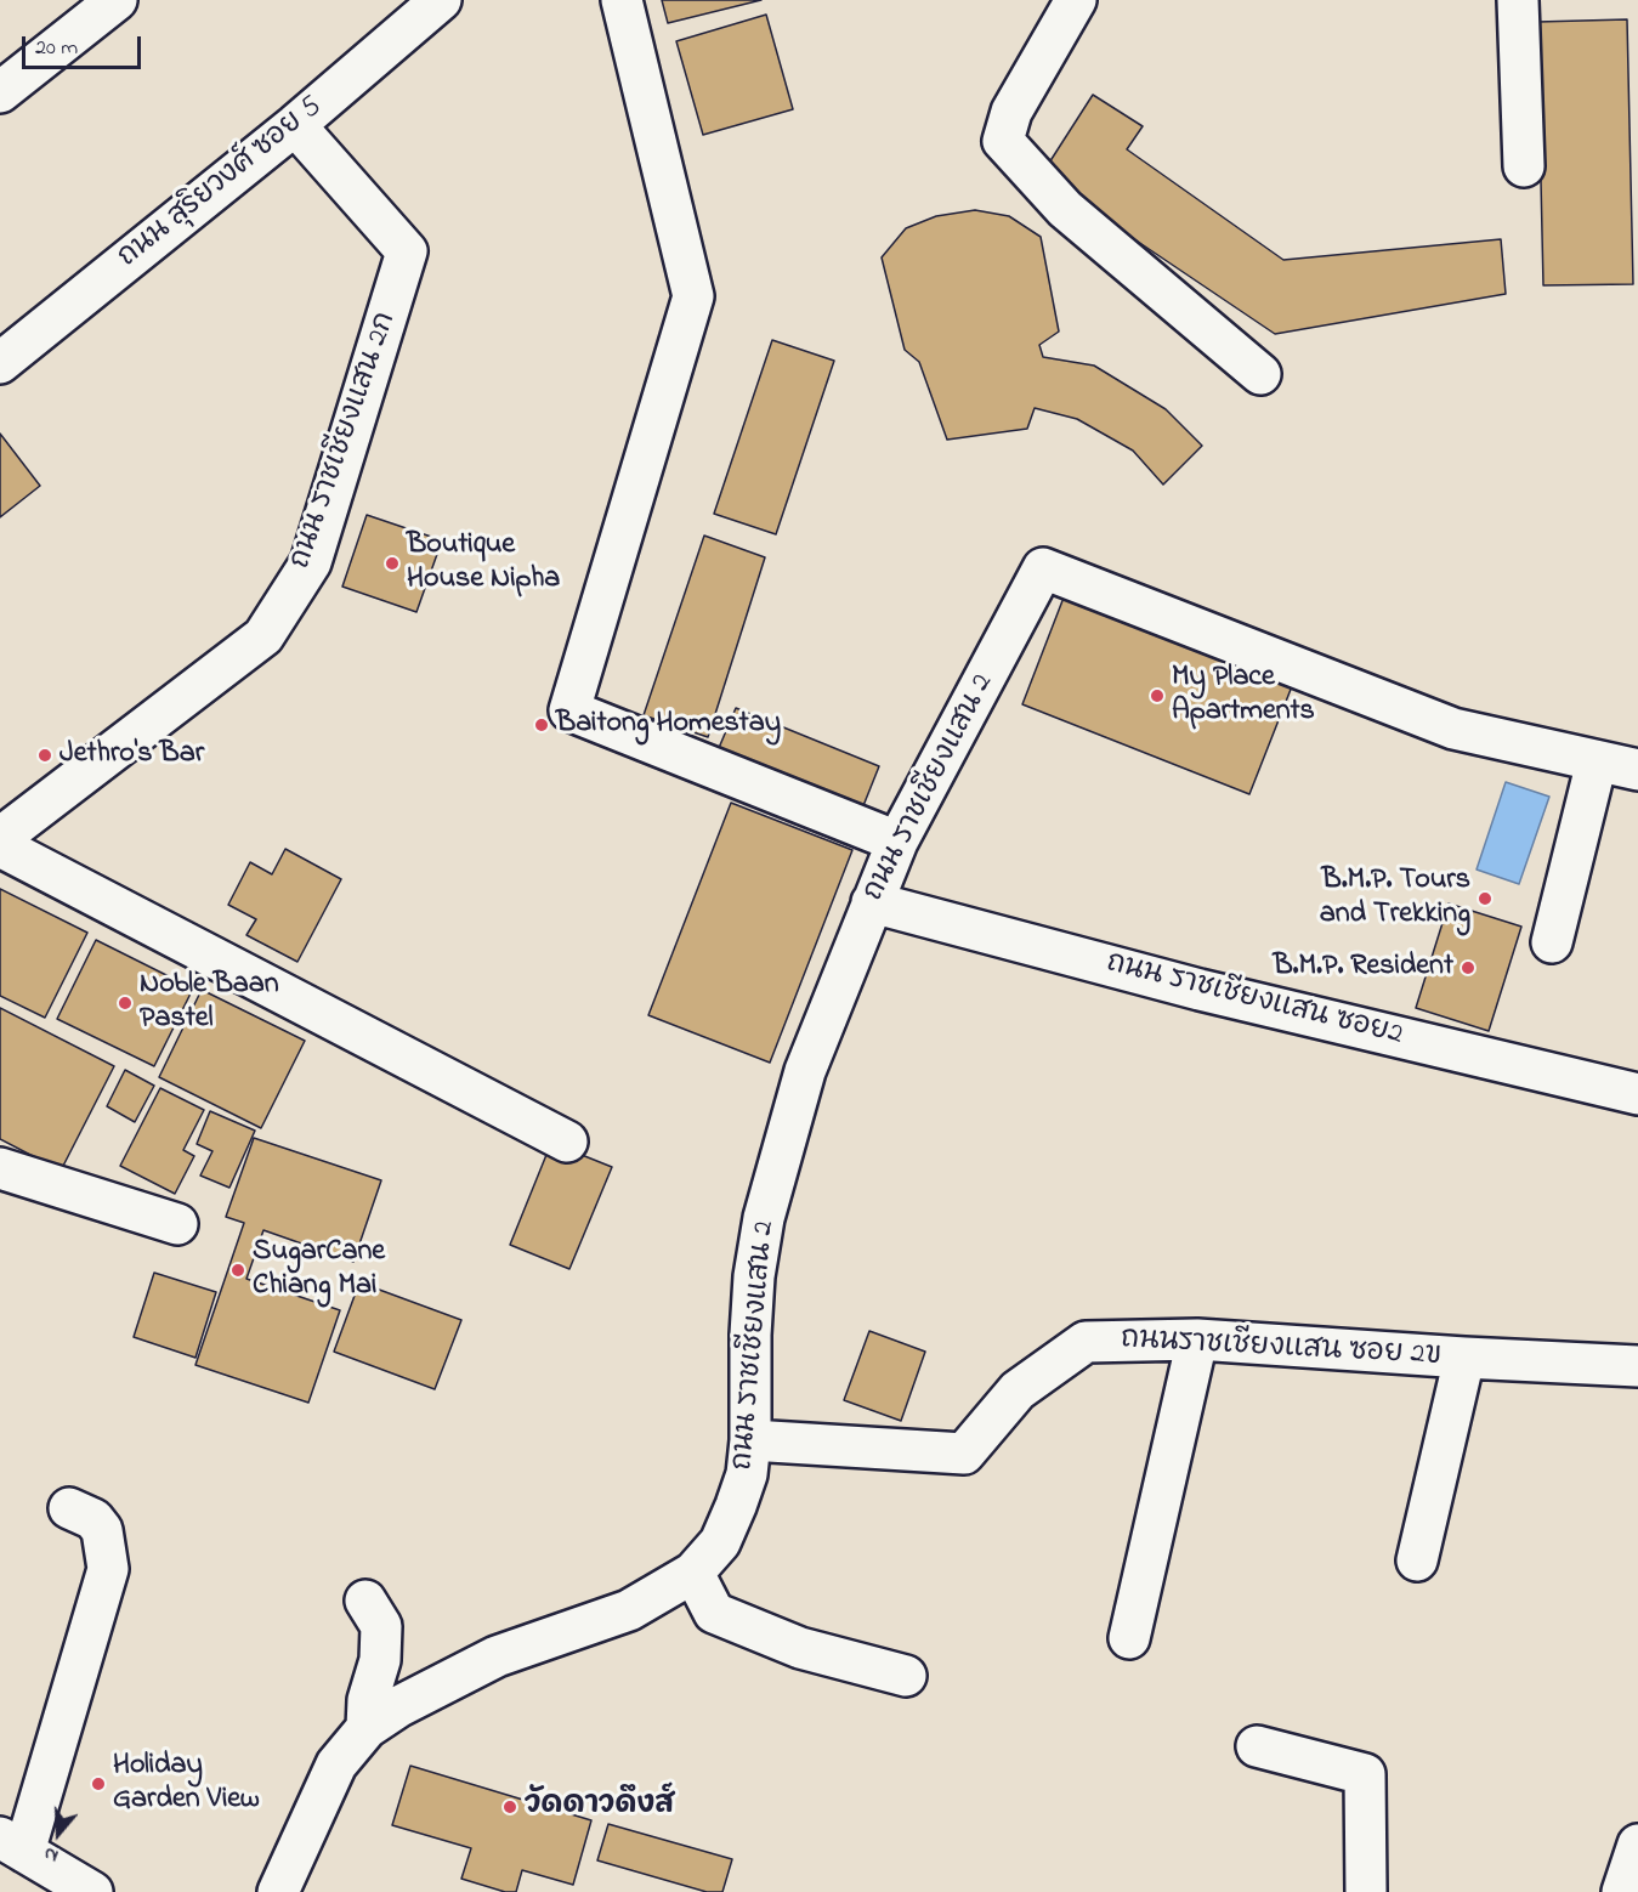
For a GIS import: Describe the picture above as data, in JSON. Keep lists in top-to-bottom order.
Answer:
{
  "streets": {
    "street": [
      "ถนน สุริยวงศ์ ซอย 5",
      "ถนน ราชเชียงแสน 2ก",
      "ถนน ราชเชียงแสน 2",
      "ถนน ราชเชียงแสน ซอย2",
      "ถนนราชเชียงแสน ซอย 2ข"
    ]
  },
  "crossings": [
    ["ถนน สุริยวงศ์ ซอย 5", "ถนน ราชเชียงแสน 2ก"],
    ["ถนน ราชเชียงแสน 2", "ถนน ราชเชียงแสน ซอย2"],
    ["ถนน ราชเชียงแสน 2", "ถนนราชเชียงแสน ซอย 2ข"]
  ],
  "places": [
    "Boutique House Nipha",
    "My Place Apartments",
    "Baitong Homestay",
    "Jethro's Bar",
    "B.M.P. Tours and Trekking",
    "B.M.P. Resident",
    "Noble Baan Pastel",
    "SugarCane Chiang Mai",
    "Holiday Garden View",
    "วัดดาวดึงส์"
  ],
  "scale_bar": "20 m",
  "north": "bottom"
}
